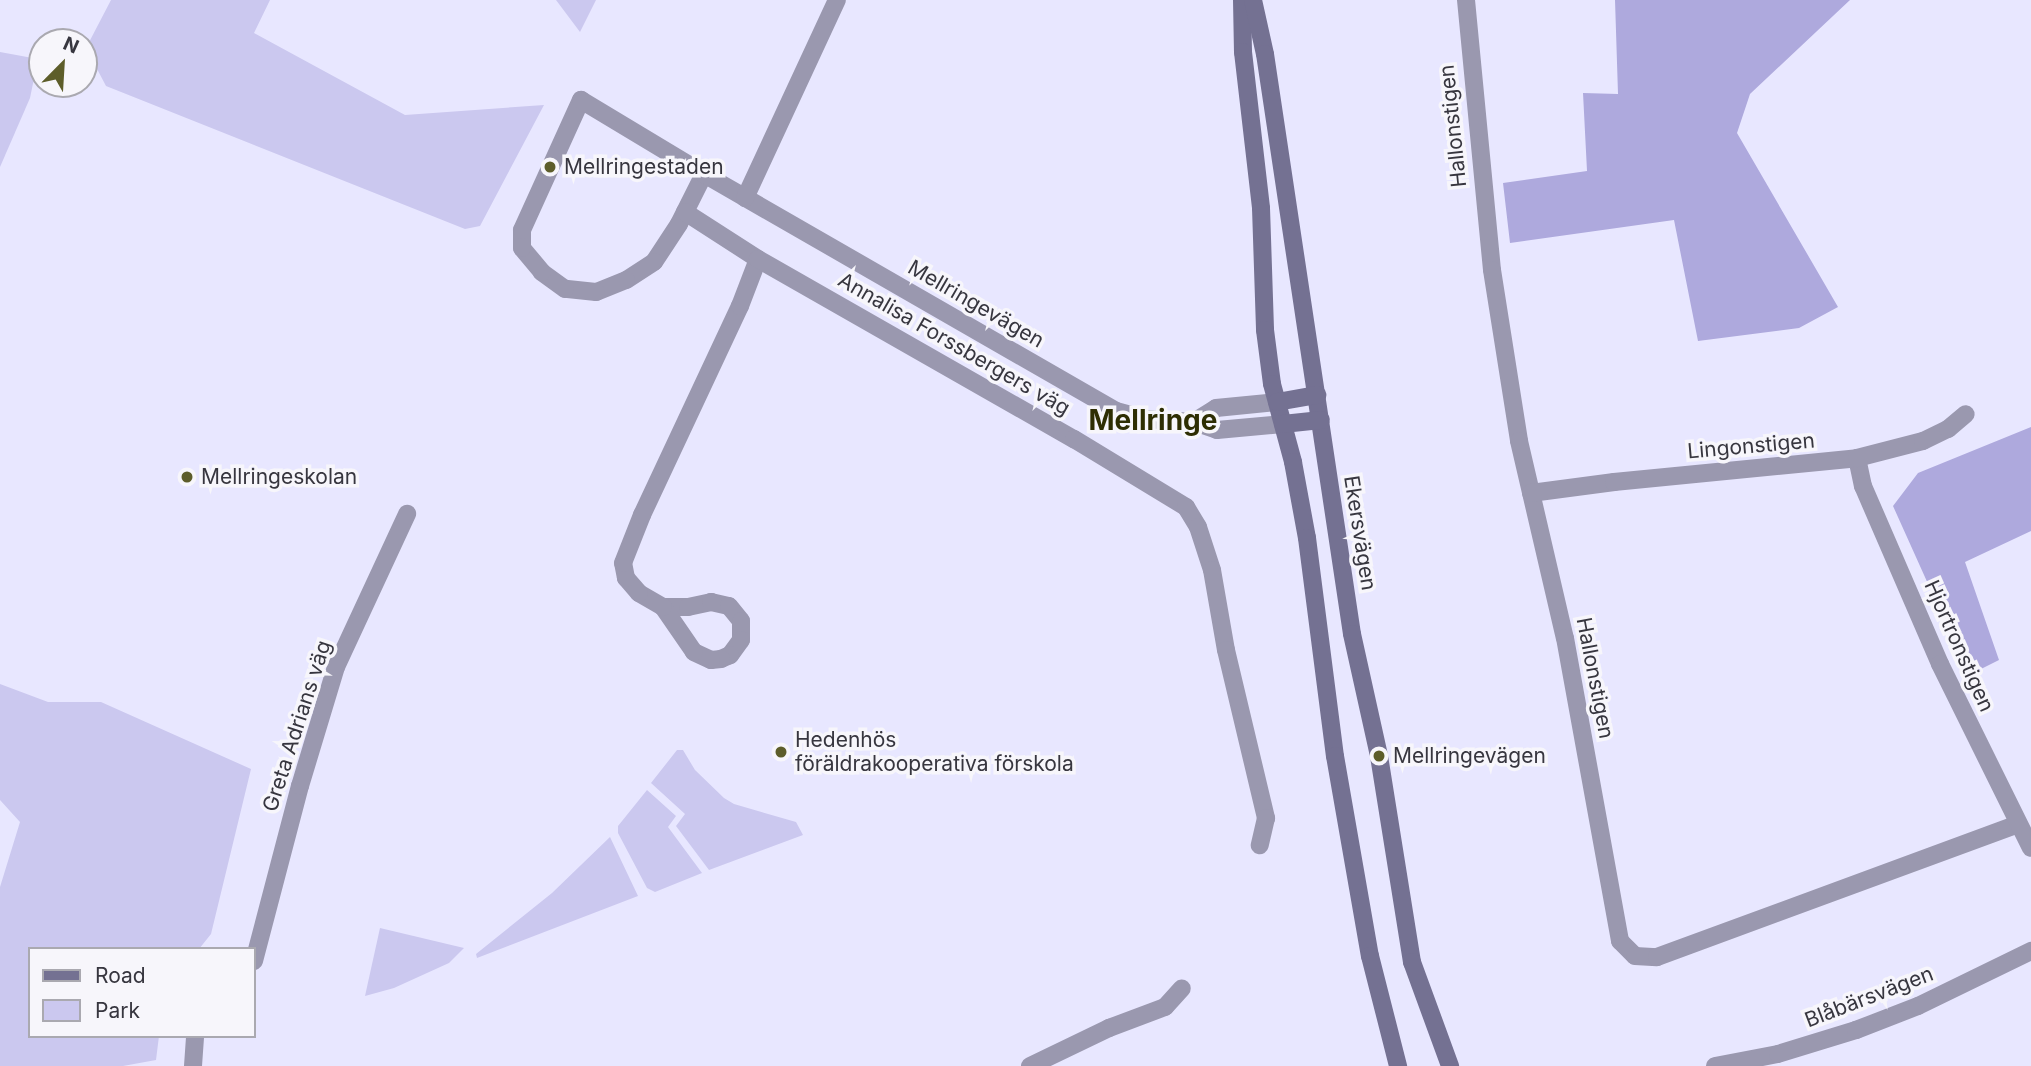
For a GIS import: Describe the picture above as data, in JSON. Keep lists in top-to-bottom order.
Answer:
{
  "streets": {
    "main road": ["Ekersvägen"],
    "street": [
      "Hallonstigen",
      "Mellringevägen",
      "Annalisa Forssbergers väg",
      "Lingonstigen",
      "Hjortronstigen",
      "Greta Adrians väg",
      "Blåbärsvägen"
    ]
  },
  "crossings": [
    ["Hallonstigen", "Lingonstigen"],
    ["Hallonstigen", "Hjortronstigen"],
    ["Mellringevägen", "Annalisa Forssbergers väg"],
    ["Lingonstigen", "Hjortronstigen"]
  ],
  "districts": ["Mellringe"],
  "places": [
    "Mellringestaden",
    "Mellringeskolan",
    "Hedenhös föräldrakooperativa förskola",
    "Mellringevägen"
  ],
  "legend": ["Road", "Park"],
  "north": "top right"
}
